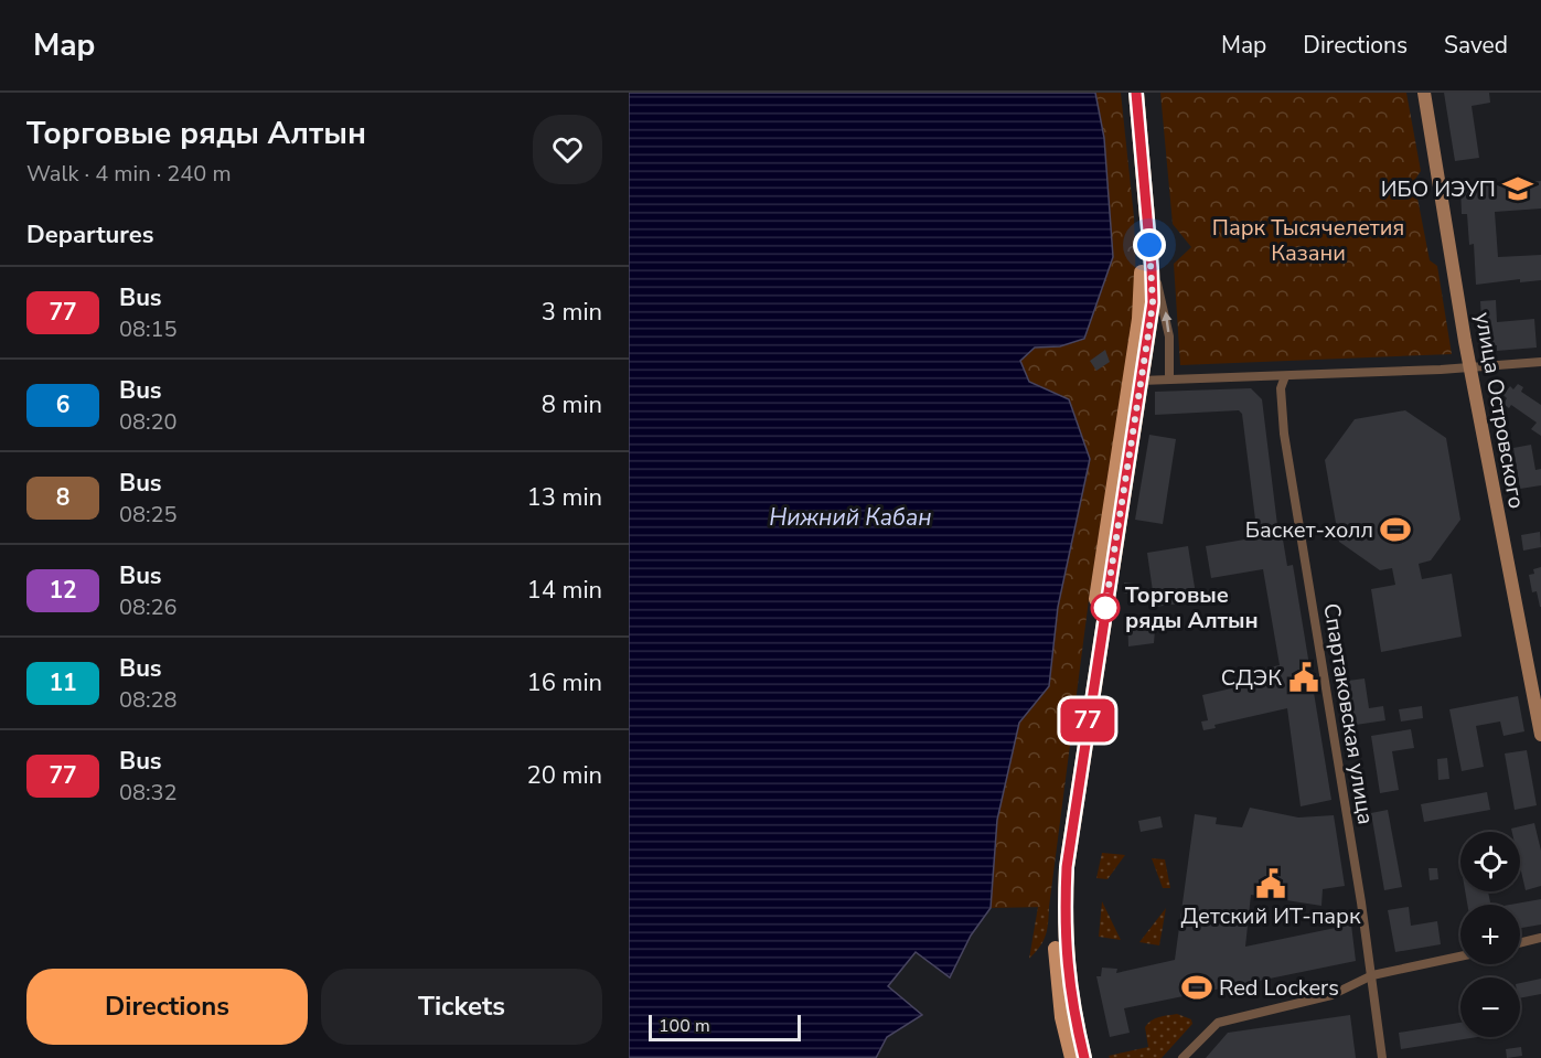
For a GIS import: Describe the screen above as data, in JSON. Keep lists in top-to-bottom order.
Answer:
{
  "streets": {
    "street": ["улица Островского", "Спартаковская улица"]
  },
  "water": ["Нижний Кабан"],
  "parks": ["Парк Тысячелетия Казани"],
  "places": {
    "school or university": ["ИБО ИЭУП"],
    "sports": ["Баскет-холл", "Red Lockers"],
    "other": ["Торговые ряды Алтын"],
    "public building": ["СДЭК", "Детский ИТ-парк"]
  },
  "lines": ["bus line 77"],
  "scale_bar": "100 m",
  "page": {
    "header": "Map",
    "nav": ["Map", "Directions", "Saved"],
    "heading": [
      ["Торговые ряды Алтын", "Walk · 4 min · 240 m"],
      "Departures"
    ],
    "on_map": "77",
    "list": [
      {
        "mark": "77",
        "name": "Bus",
        "note": "08:15",
        "value": "3 min"
      },
      {
        "mark": "6",
        "name": "Bus",
        "note": "08:20",
        "value": "8 min"
      },
      {
        "mark": "8",
        "name": "Bus",
        "note": "08:25",
        "value": "13 min"
      },
      {
        "mark": "12",
        "name": "Bus",
        "note": "08:26",
        "value": "14 min"
      },
      {
        "mark": "11",
        "name": "Bus",
        "note": "08:28",
        "value": "16 min"
      },
      {
        "mark": "77",
        "name": "Bus",
        "note": "08:32",
        "value": "20 min"
      }
    ],
    "map_buttons": ["+", "−"],
    "buttons": ["Directions", "Tickets"],
    "scale": "100 m"
  }
}
